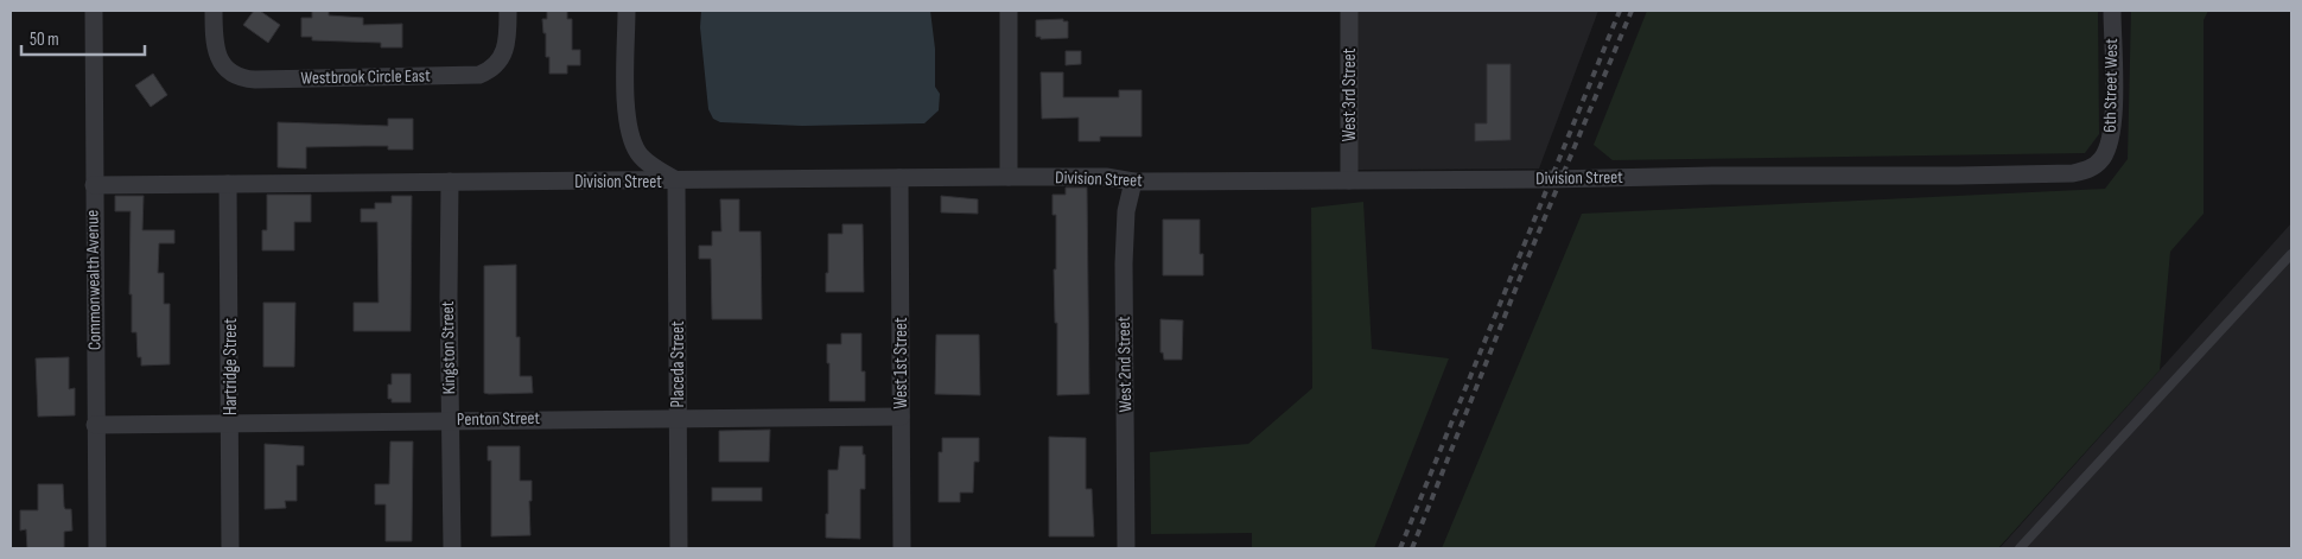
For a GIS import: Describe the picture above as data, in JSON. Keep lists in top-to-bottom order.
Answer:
{
  "streets": {
    "street": [
      "Westbrook Circle East",
      "6th Street West",
      "West 3rd Street",
      "Division Street",
      "Commonwealth Avenue",
      "Kingston Street",
      "West 1st Street",
      "Placeda Street",
      "West 2nd Street",
      "Hartridge Street",
      "Penton Street"
    ]
  },
  "crossings": [
    ["6th Street West", "Division Street"],
    ["West 3rd Street", "Division Street"],
    ["Division Street", "Commonwealth Avenue"],
    ["Division Street", "Kingston Street"],
    ["Division Street", "West 1st Street"],
    ["Division Street", "Placeda Street"],
    ["Division Street", "West 2nd Street"],
    ["Division Street", "Hartridge Street"],
    ["Commonwealth Avenue", "Penton Street"],
    ["Kingston Street", "Penton Street"],
    ["West 1st Street", "Penton Street"],
    ["Placeda Street", "Penton Street"],
    ["Hartridge Street", "Penton Street"]
  ],
  "scale_bar": "50 m"
}
